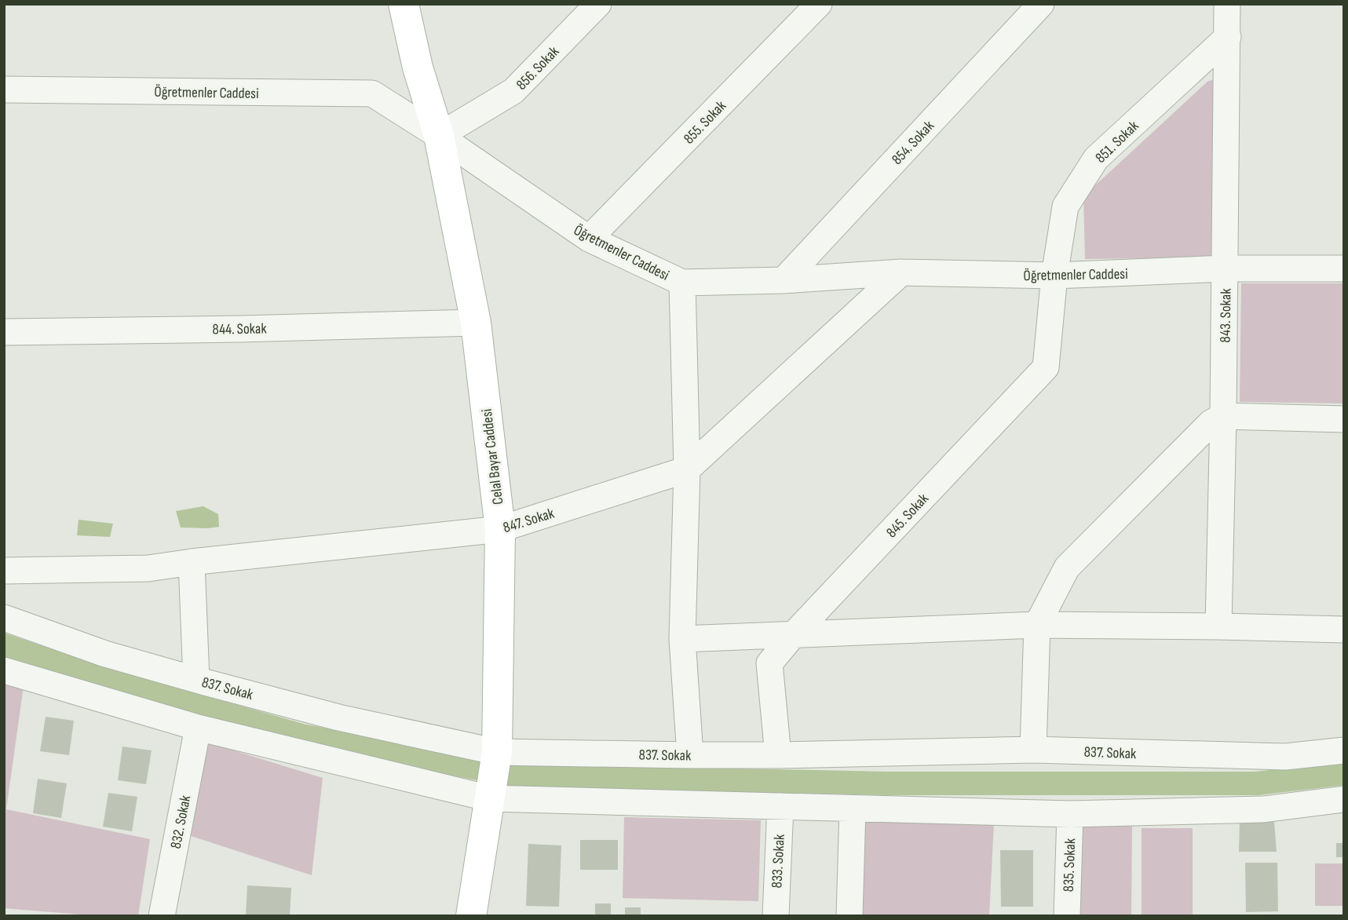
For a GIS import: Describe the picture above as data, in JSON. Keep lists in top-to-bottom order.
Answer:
{
  "streets": {
    "street": [
      "856. Sokak",
      "Öğretmenler Caddesi",
      "855. Sokak",
      "851. Sokak",
      "854. Sokak",
      "843. Sokak",
      "844. Sokak",
      "Celal Bayar Caddesi",
      "845. Sokak",
      "847. Sokak",
      "837. Sokak",
      "832. Sokak",
      "833. Sokak",
      "835. Sokak"
    ]
  },
  "crossings": [
    ["856. Sokak", "Öğretmenler Caddesi"],
    ["856. Sokak", "Celal Bayar Caddesi"],
    ["Öğretmenler Caddesi", "855. Sokak"],
    ["Öğretmenler Caddesi", "851. Sokak"],
    ["Öğretmenler Caddesi", "854. Sokak"],
    ["Öğretmenler Caddesi", "843. Sokak"],
    ["Öğretmenler Caddesi", "Celal Bayar Caddesi"],
    ["Öğretmenler Caddesi", "845. Sokak"],
    ["Öğretmenler Caddesi", "847. Sokak"],
    ["851. Sokak", "843. Sokak"],
    ["851. Sokak", "845. Sokak"],
    ["844. Sokak", "Celal Bayar Caddesi"],
    ["Celal Bayar Caddesi", "847. Sokak"],
    ["Celal Bayar Caddesi", "837. Sokak"],
    ["845. Sokak", "837. Sokak"]
  ]
}
